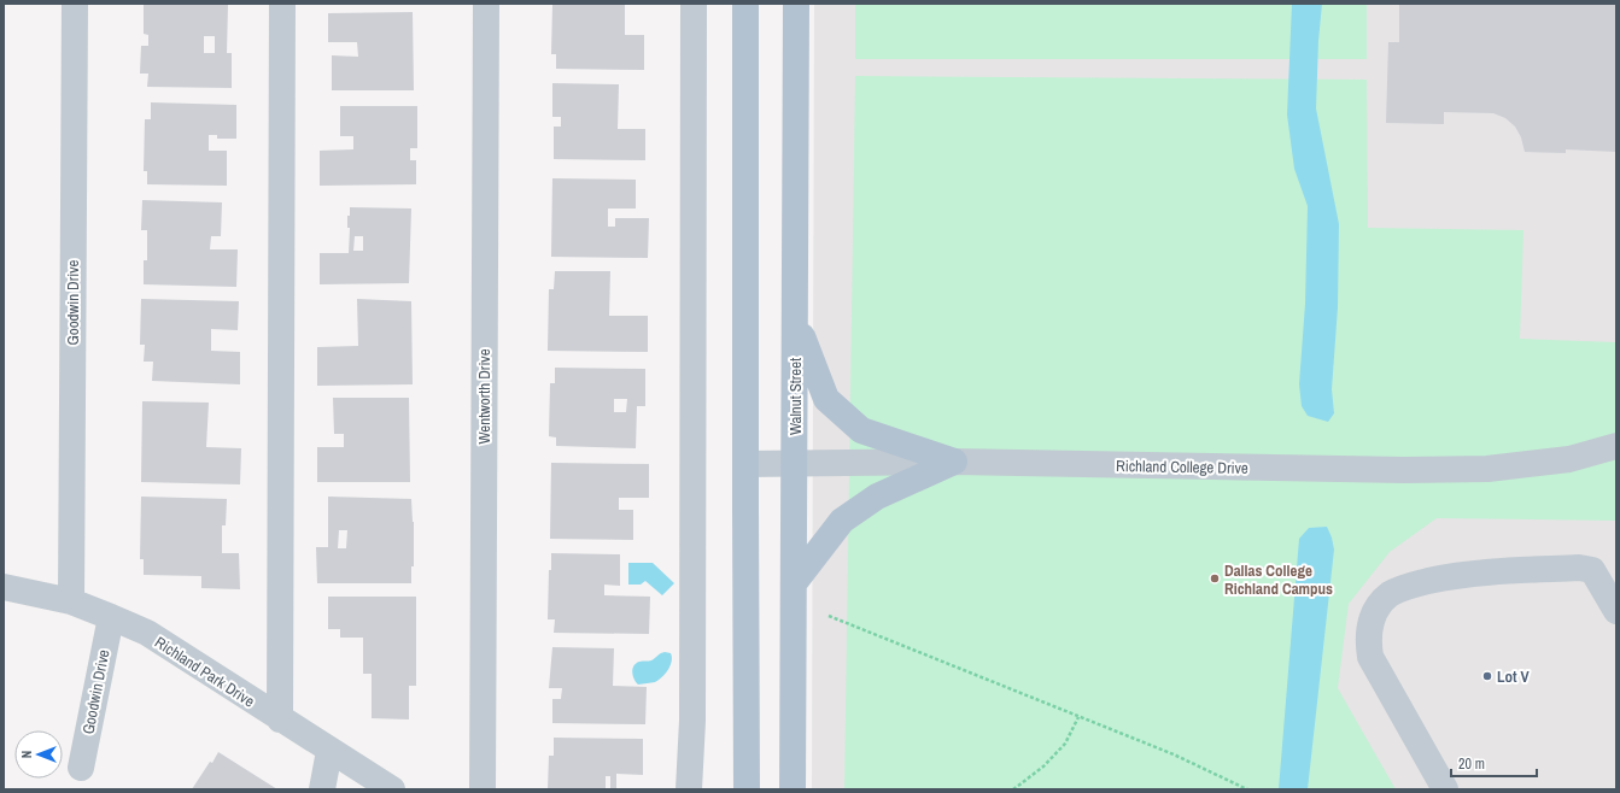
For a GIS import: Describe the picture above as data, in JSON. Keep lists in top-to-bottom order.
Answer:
{
  "streets": {
    "main road": ["Walnut Street"],
    "street": [
      "Goodwin Drive",
      "Wentworth Drive",
      "Richland College Drive",
      "Richland Park Drive"
    ]
  },
  "crossings": [
    ["Goodwin Drive", "Richland Park Drive"],
    ["Walnut Street", "Richland College Drive"]
  ],
  "places": ["Dallas College Richland Campus", "Lot V"],
  "scale_bar": "20 m",
  "north": "left"
}
